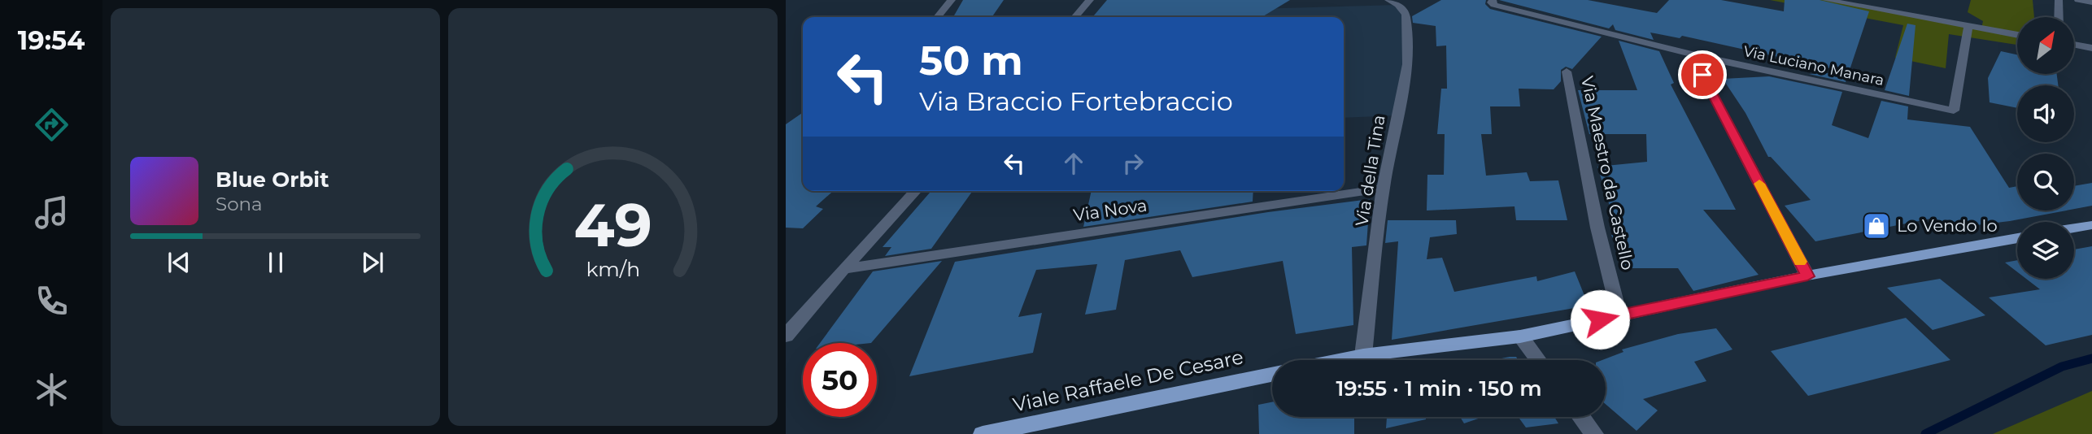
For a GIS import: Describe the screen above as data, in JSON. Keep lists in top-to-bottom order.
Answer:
{
  "streets": {
    "main road": ["Viale Raffaele De Cesare"],
    "street": [
      "Via Luciano Manara",
      "Via della Tina",
      "Via Maestro da Castello",
      "Via Nova"
    ]
  },
  "crossings": [
    ["Via della Tina", "Via Nova"]
  ],
  "places": {
    "shop": ["Lo Vendo Io"]
  },
  "north": "top right",
  "page": {
    "tabs": "19:54",
    "turn": ["50 m", "Via Braccio Fortebraccio"],
    "song": ["Blue Orbit", "Sona"],
    "limit": "50",
    "trip": "19:55 · 1 min · 150 m",
    "gauge": ["49", "km/h"]
  }
}
